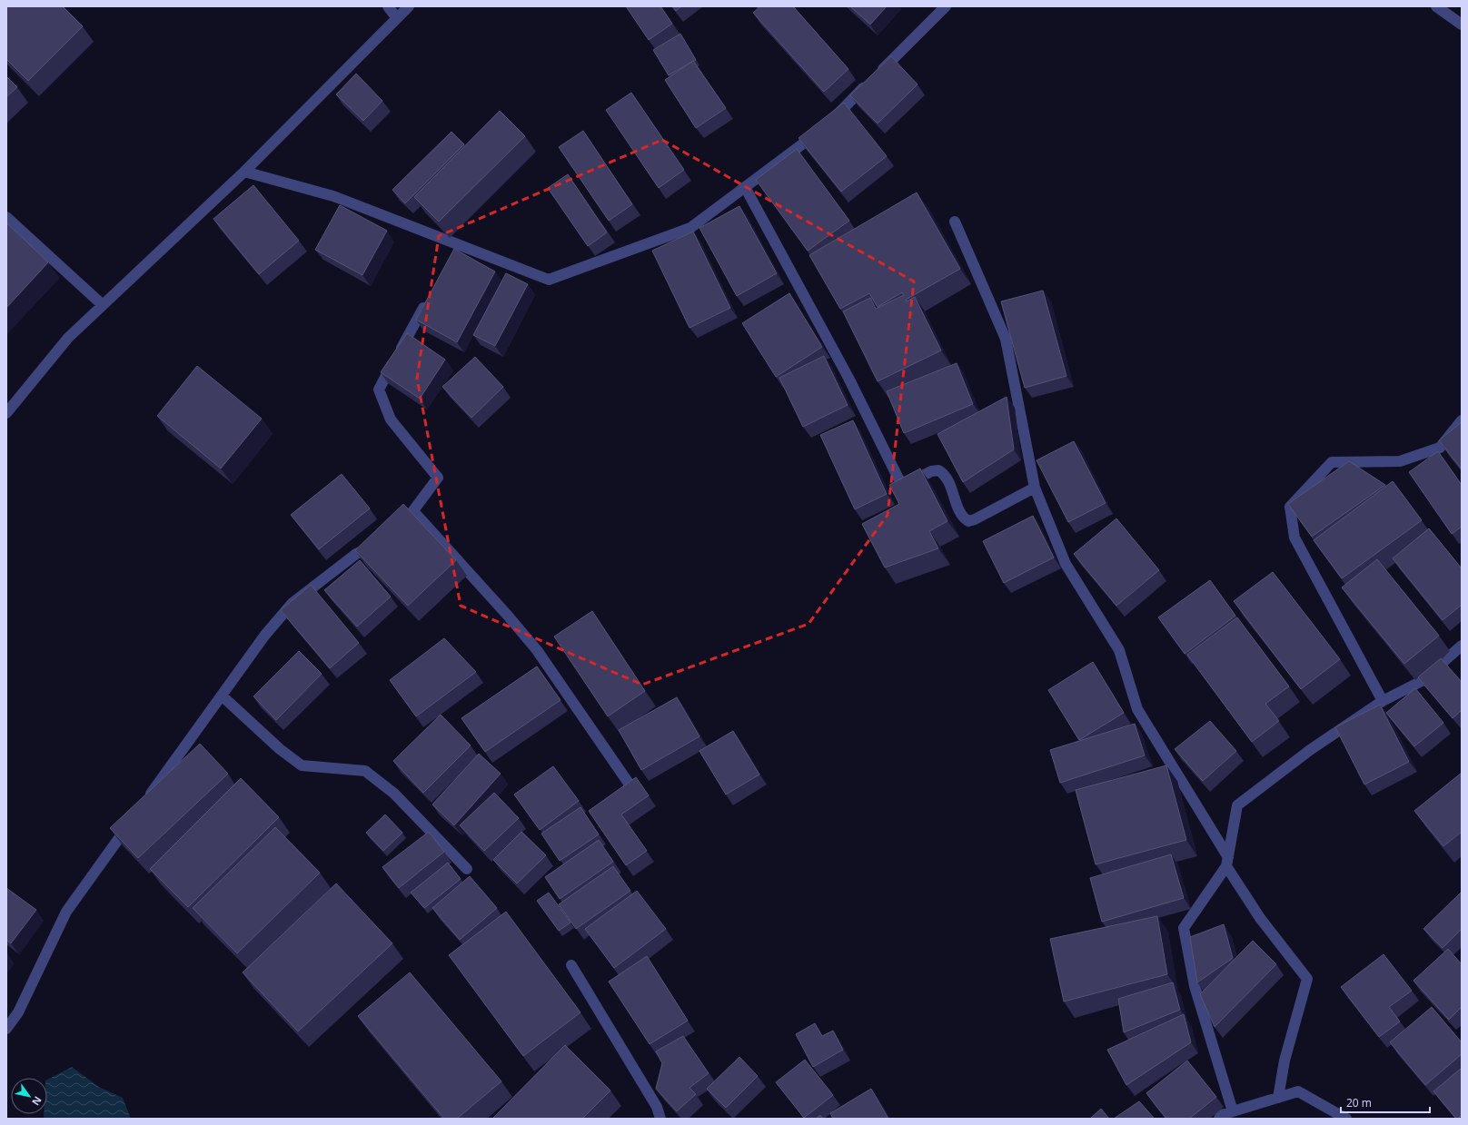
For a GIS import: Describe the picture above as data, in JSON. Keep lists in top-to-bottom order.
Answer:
{
  "scale_bar": "20 m",
  "north": "bottom right"
}
